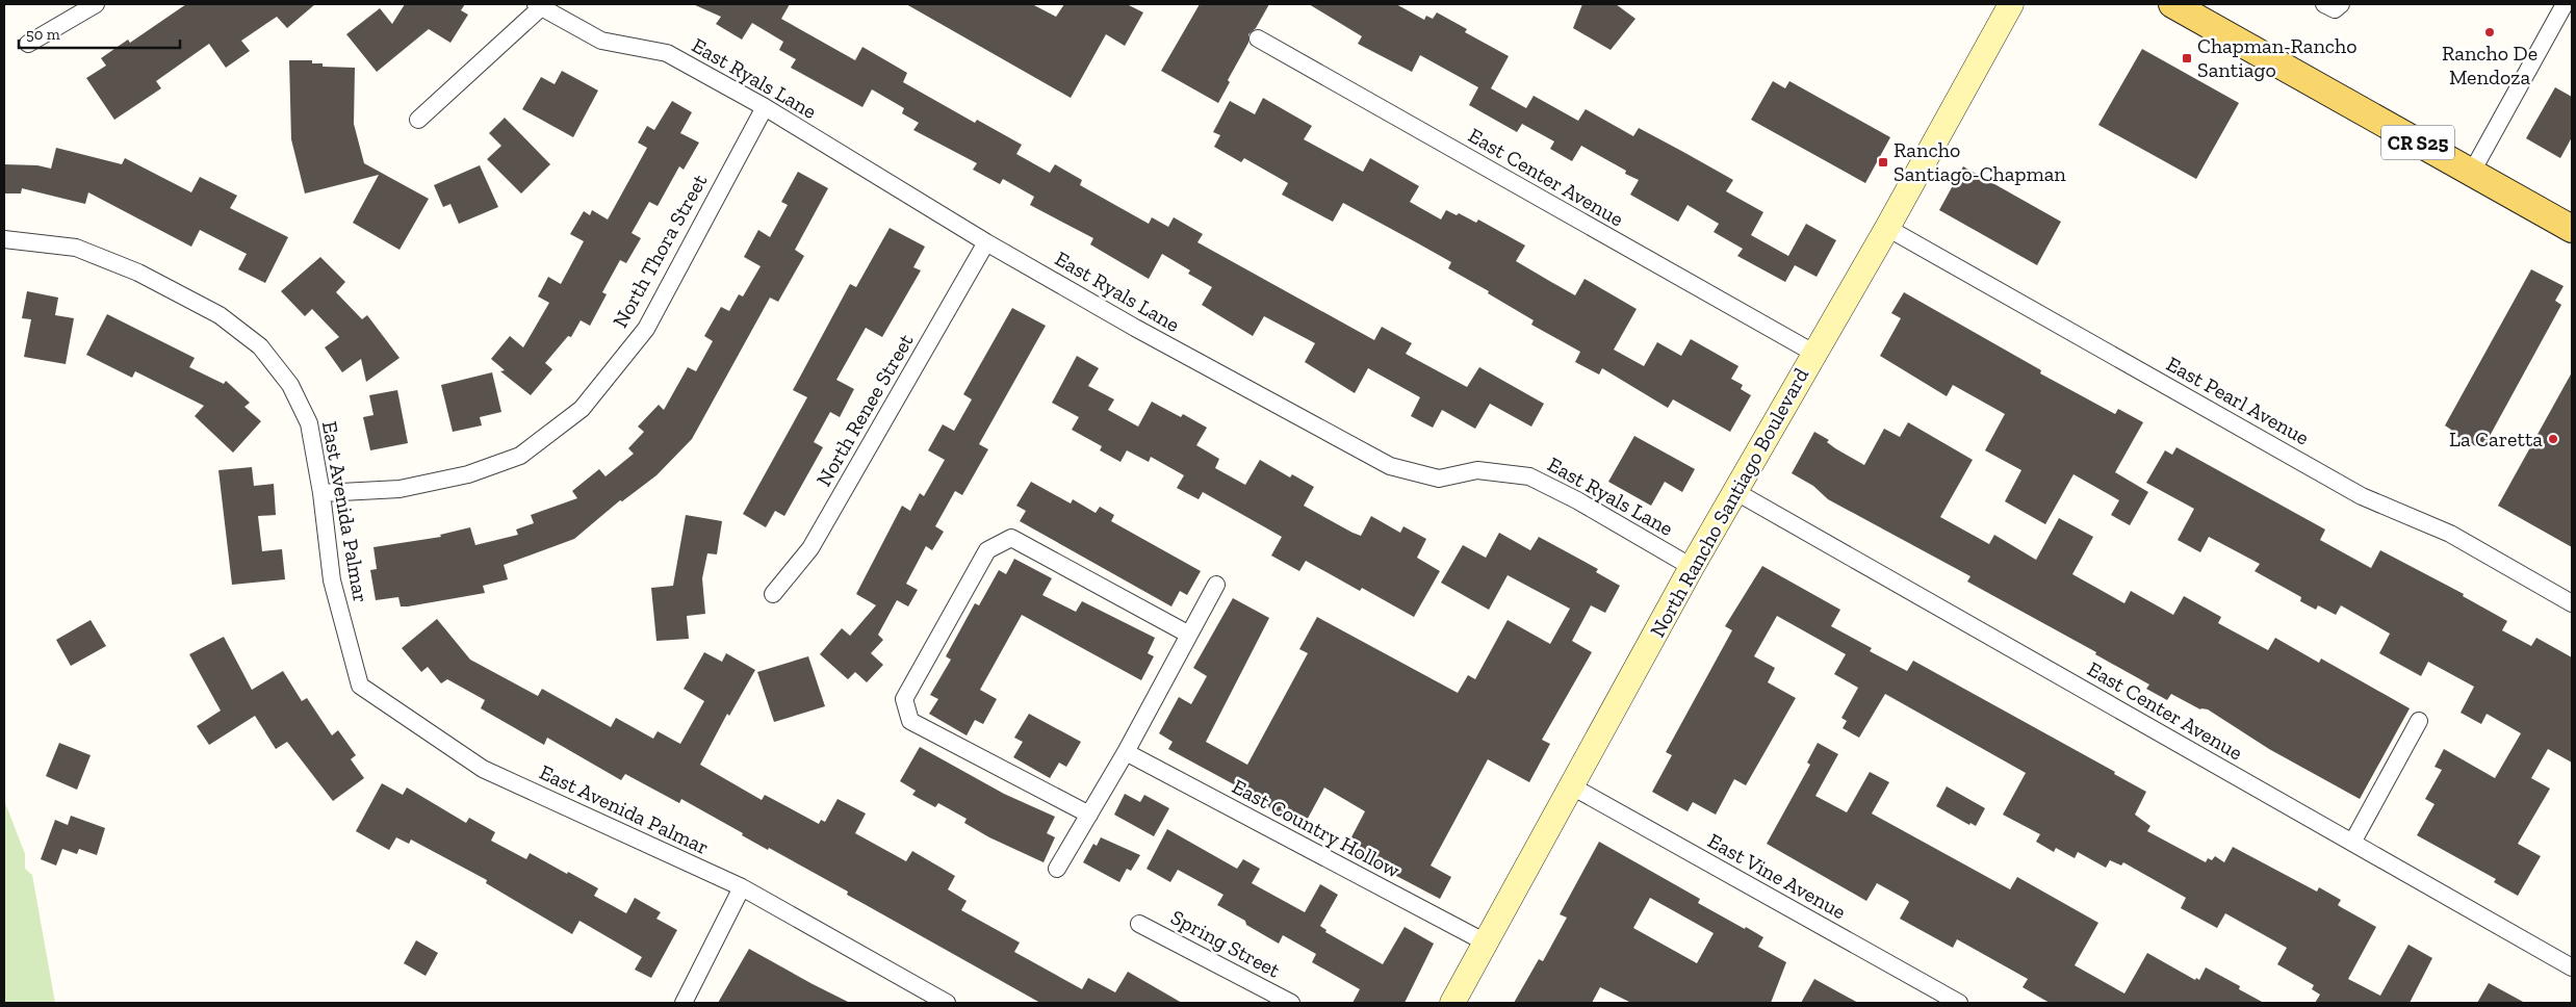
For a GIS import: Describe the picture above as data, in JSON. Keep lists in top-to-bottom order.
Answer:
{
  "streets": {
    "main road": ["CR S25"],
    "street": [
      "East Ryals Lane",
      "East Center Avenue",
      "North Thora Street",
      "East Pearl Avenue",
      "North Renee Street",
      "North Rancho Santiago Boulevard",
      "East Avenida Palmar",
      "East Country Hollow",
      "East Vine Avenue",
      "Spring Street"
    ]
  },
  "crossings": [
    ["East Ryals Lane", "North Thora Street"],
    ["East Ryals Lane", "North Renee Street"],
    ["East Ryals Lane", "North Rancho Santiago Boulevard"],
    ["East Center Avenue", "North Rancho Santiago Boulevard"],
    ["North Thora Street", "East Avenida Palmar"],
    ["East Pearl Avenue", "North Rancho Santiago Boulevard"],
    ["North Rancho Santiago Boulevard", "East Country Hollow"],
    ["North Rancho Santiago Boulevard", "East Vine Avenue"]
  ],
  "places": {
    "other": ["Rancho De Mendoza", "La Caretta"],
    "transit": ["Chapman-Rancho Santiago", "Rancho Santiago-Chapman"]
  },
  "scale_bar": "50 m"
}
